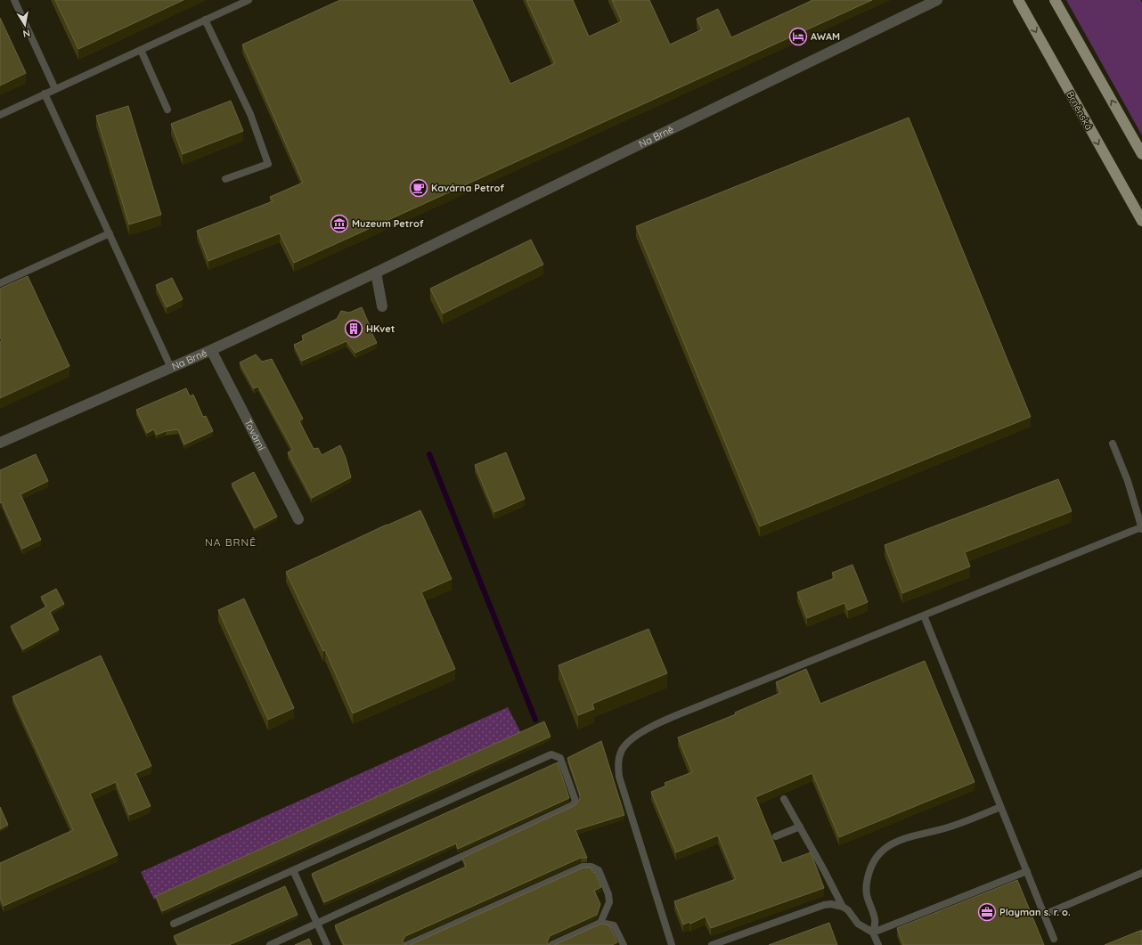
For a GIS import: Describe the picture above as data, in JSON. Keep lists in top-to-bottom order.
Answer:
{
  "streets": {
    "main road": ["Brněnská"],
    "street": ["Na Brně", "Tovární"]
  },
  "crossings": [
    ["Na Brně", "Tovární"]
  ],
  "districts": ["NA BRNĚ"],
  "places": {
    "hotel": ["AWAM"],
    "cafe": ["Kavárna Petrof"],
    "museum": ["Muzeum Petrof"],
    "building": ["HKvet"],
    "office": ["Playman s. r. o."]
  },
  "north": "bottom"
}
